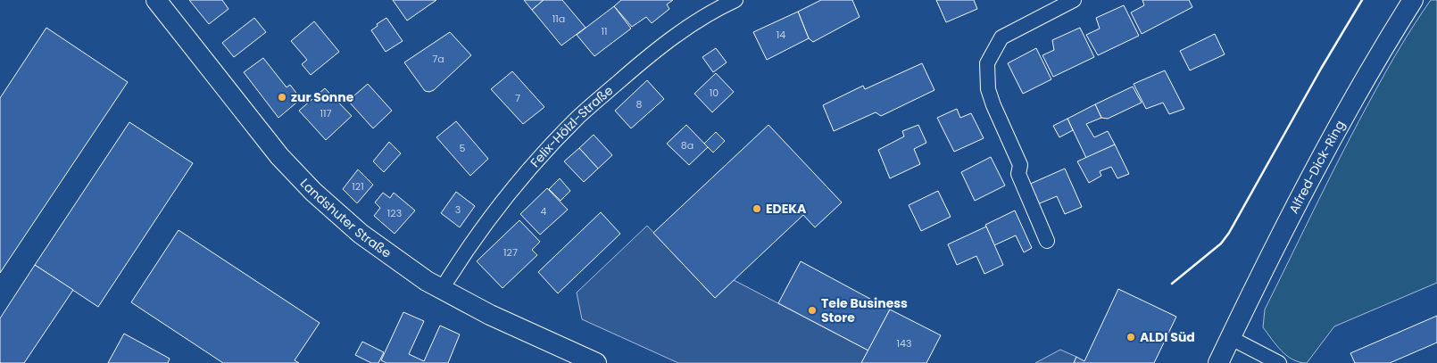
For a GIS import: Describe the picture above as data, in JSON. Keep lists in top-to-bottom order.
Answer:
{
  "streets": {
    "main road": ["Alfred-Dick-Ring", "Landshuter Straße"],
    "street": ["Felix-Hölzl-Straße"]
  },
  "crossings": [
    ["Felix-Hölzl-Straße", "Landshuter Straße"]
  ],
  "places": [
    "zur Sonne",
    "EDEKA",
    "Tele Business Store",
    "ALDI Süd"
  ],
  "house_numbers": [
    "11a",
    "11",
    "14",
    "7a",
    "10",
    "7",
    "8",
    "117",
    "8a",
    "5",
    "121",
    "3",
    "4",
    "123",
    "127",
    "143"
  ]
}
